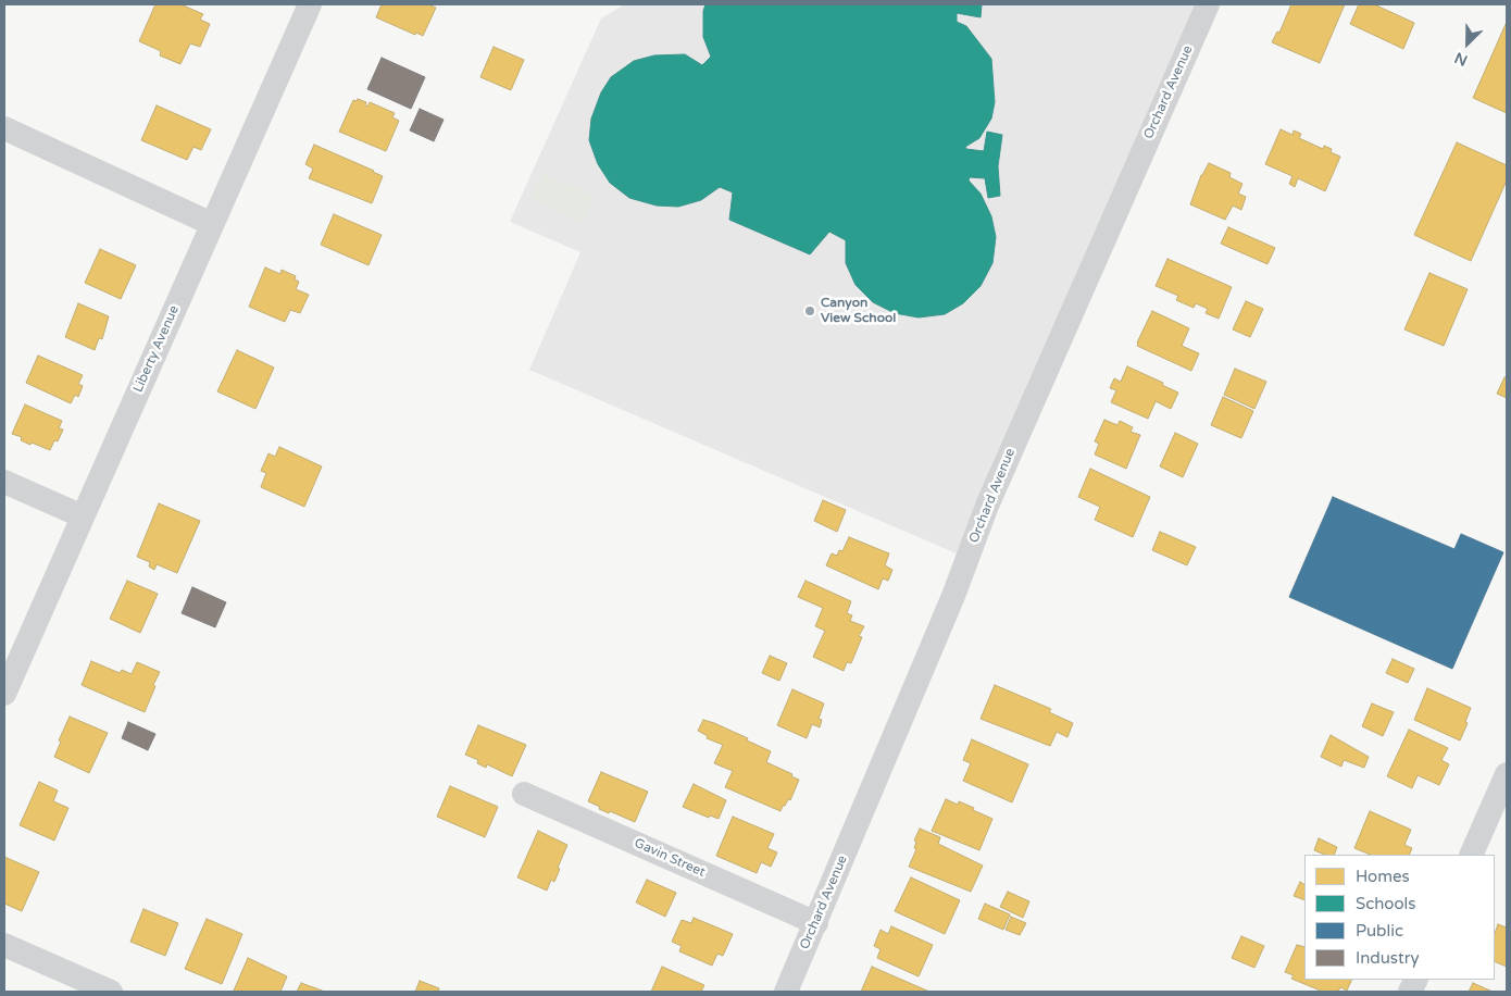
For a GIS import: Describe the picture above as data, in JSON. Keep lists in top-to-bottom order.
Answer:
{
  "streets": {
    "street": ["Orchard Avenue", "Liberty Avenue", "Gavin Street"]
  },
  "crossings": [
    ["Orchard Avenue", "Gavin Street"]
  ],
  "places": ["Canyon View School"],
  "legend": [
    "Homes",
    "Schools",
    "Public",
    "Industry"
  ],
  "north": "bottom left"
}
